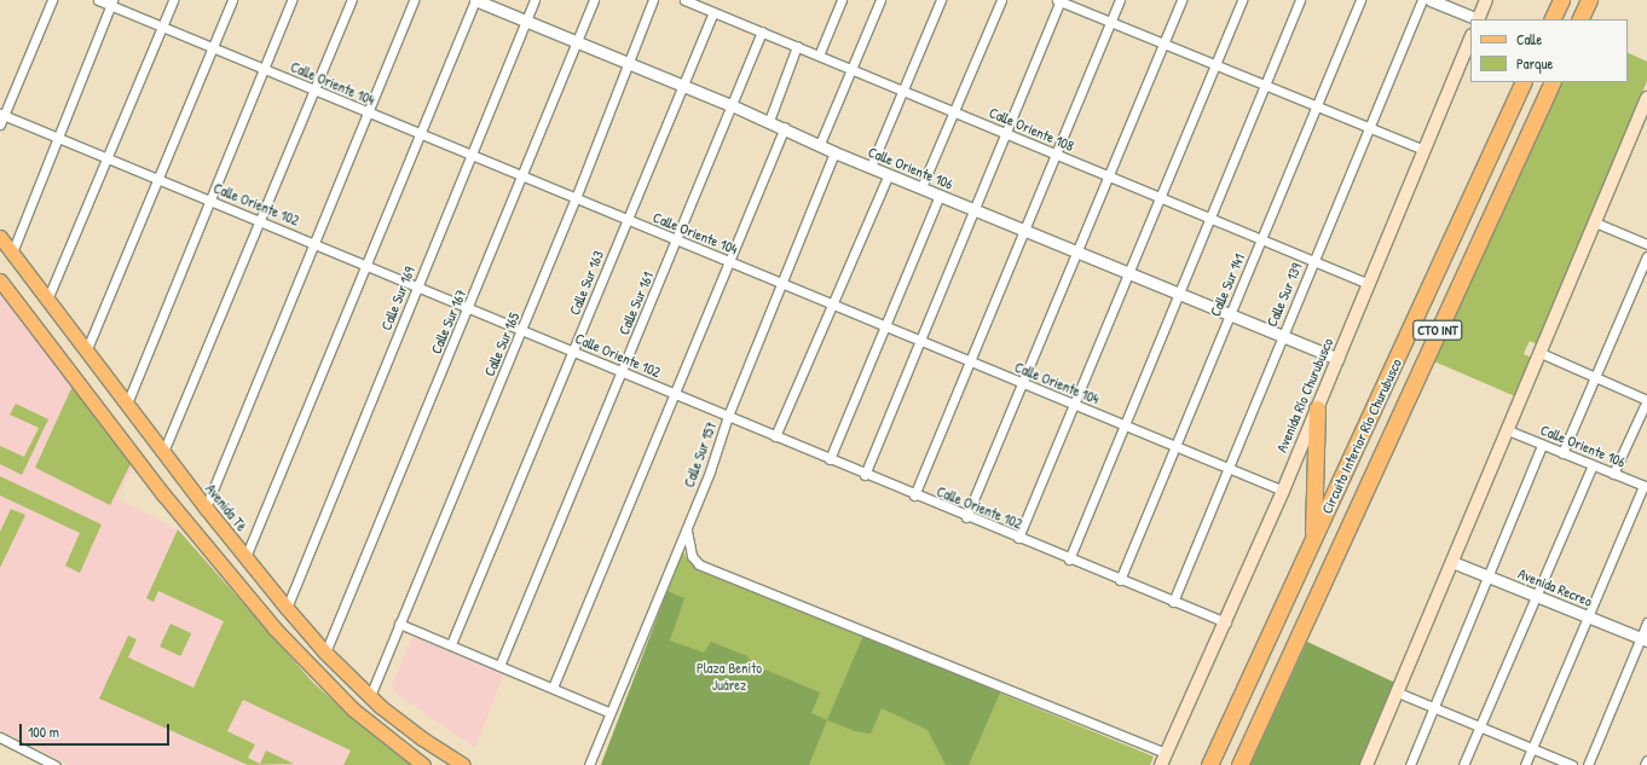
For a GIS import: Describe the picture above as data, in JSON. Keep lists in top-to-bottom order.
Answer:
{
  "streets": {
    "highway": ["CTO INT", "Circuito Interior Río Churubusco"],
    "main road": ["Avenida Río Churubusco", "Avenida Té"],
    "street": [
      "Calle Oriente 104",
      "Calle Oriente 108",
      "Calle Oriente 106",
      "Calle Oriente 102",
      "Calle Sur 163",
      "Calle Sur 141",
      "Calle Sur 139",
      "Calle Sur 169",
      "Calle Sur 161",
      "Calle Sur 167",
      "Calle Sur 165",
      "Calle Sur 157",
      "Avenida Recreo"
    ]
  },
  "crossings": [
    ["Calle Oriente 104", "Calle Sur 163"],
    ["Calle Oriente 104", "Calle Sur 141"],
    ["Calle Oriente 104", "Calle Sur 139"],
    ["Calle Oriente 104", "Calle Sur 169"],
    ["Calle Oriente 104", "Calle Sur 161"],
    ["Calle Oriente 104", "Calle Sur 167"],
    ["Calle Oriente 104", "Calle Sur 165"],
    ["Calle Oriente 104", "Avenida Río Churubusco"],
    ["Calle Oriente 104", "Calle Sur 157"],
    ["Calle Oriente 108", "Calle Sur 163"],
    ["Calle Oriente 108", "Calle Sur 141"],
    ["Calle Oriente 108", "Calle Sur 139"],
    ["Calle Oriente 108", "Calle Sur 161"],
    ["Calle Oriente 108", "Avenida Río Churubusco"],
    ["Calle Oriente 106", "Calle Sur 163"],
    ["Calle Oriente 106", "Calle Sur 141"],
    ["Calle Oriente 106", "Calle Sur 139"],
    ["Calle Oriente 106", "Calle Sur 169"],
    ["Calle Oriente 106", "Calle Sur 161"],
    ["Calle Oriente 106", "Calle Sur 167"],
    ["Calle Oriente 106", "Calle Sur 165"],
    ["Calle Oriente 106", "Avenida Río Churubusco"],
    ["Calle Oriente 106", "Calle Sur 157"],
    ["Calle Oriente 102", "Calle Sur 163"],
    ["Calle Oriente 102", "Calle Sur 141"],
    ["Calle Oriente 102", "Calle Sur 139"],
    ["Calle Oriente 102", "Calle Sur 169"],
    ["Calle Oriente 102", "Calle Sur 161"],
    ["Calle Oriente 102", "Calle Sur 167"],
    ["Calle Oriente 102", "Calle Sur 165"],
    ["Calle Oriente 102", "Avenida Río Churubusco"],
    ["Calle Oriente 102", "Calle Sur 157"],
    ["Calle Sur 169", "Avenida Té"],
    ["Calle Sur 167", "Avenida Té"],
    ["Calle Sur 165", "Avenida Té"]
  ],
  "parks": ["Plaza Benito Juárez"],
  "legend": ["Calle", "Parque"],
  "scale_bar": "100 m"
}
